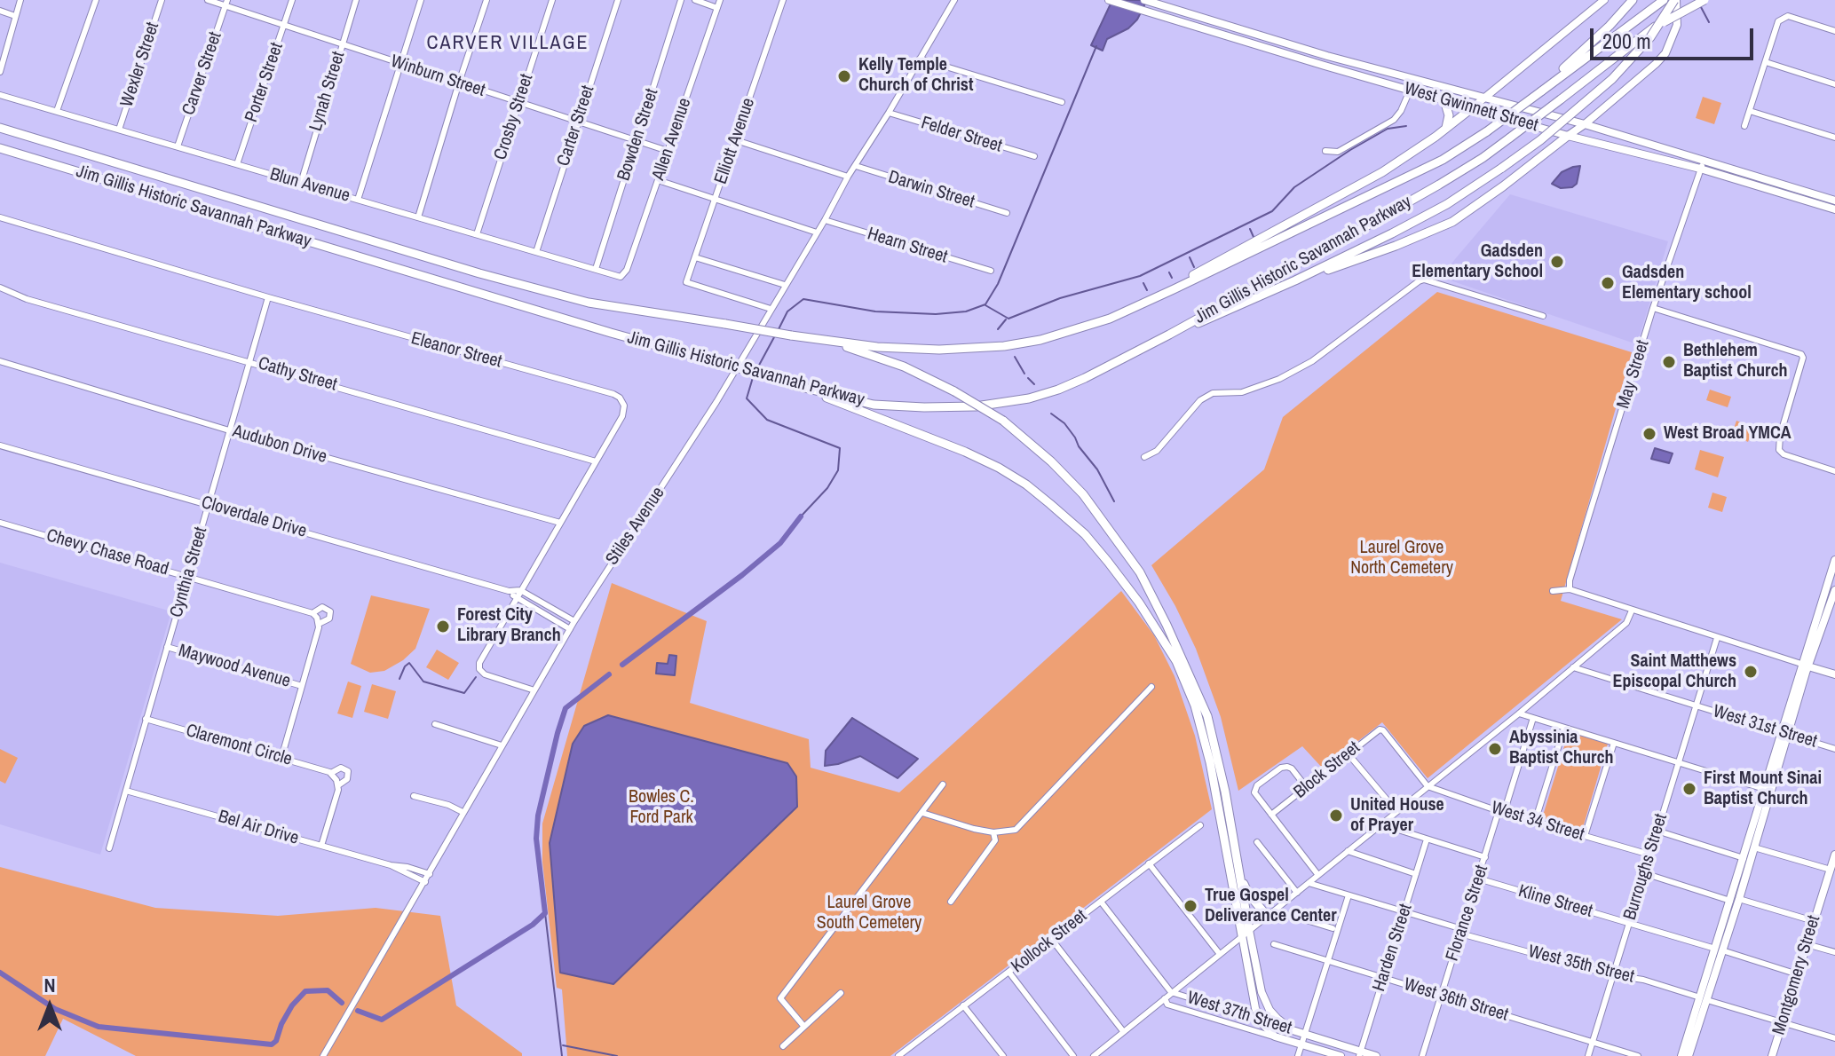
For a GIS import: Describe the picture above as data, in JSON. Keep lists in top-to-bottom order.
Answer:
{
  "streets": {
    "highway": ["Jim Gillis Historic Savannah Parkway"],
    "main road": ["West Gwinnett Street", "Montgomery Street", "West 37th Street"],
    "street": [
      "Wexler Street",
      "Carver Street",
      "Winburn Street",
      "Porter Street",
      "Lynah Street",
      "Crosby Street",
      "Carter Street",
      "Bowden Street",
      "Felder Street",
      "Allen Avenue",
      "Elliott Avenue",
      "Blun Avenue",
      "Darwin Street",
      "Hearn Street",
      "Eleanor Street",
      "Cathy Street",
      "May Street",
      "Audubon Drive",
      "Cloverdale Drive",
      "Stiles Avenue",
      "Chevy Chase Road",
      "Cynthia Street",
      "Maywood Avenue",
      "West 31st Street",
      "Claremont Circle",
      "Block Street",
      "West 34 Street",
      "Bel Air Drive",
      "Burroughs Street",
      "Kline Street",
      "Florance Street",
      "Kollock Street",
      "Harden Street",
      "West 35th Street",
      "West 36th Street"
    ]
  },
  "crossings": [
    ["Wexler Street", "Blun Avenue"],
    ["Carver Street", "Winburn Street"],
    ["Carver Street", "Blun Avenue"],
    ["Winburn Street", "Porter Street"],
    ["Winburn Street", "Lynah Street"],
    ["Winburn Street", "Crosby Street"],
    ["Winburn Street", "Carter Street"],
    ["Winburn Street", "Bowden Street"],
    ["Winburn Street", "Allen Avenue"],
    ["Porter Street", "Blun Avenue"],
    ["Lynah Street", "Blun Avenue"],
    ["West Gwinnett Street", "May Street"],
    ["Crosby Street", "Blun Avenue"],
    ["Carter Street", "Blun Avenue"],
    ["Bowden Street", "Blun Avenue"],
    ["Felder Street", "Stiles Avenue"],
    ["Allen Avenue", "Blun Avenue"],
    ["Elliott Avenue", "Stiles Avenue"],
    ["Darwin Street", "Stiles Avenue"],
    ["Hearn Street", "Stiles Avenue"],
    ["Eleanor Street", "Cathy Street"],
    ["Eleanor Street", "Audubon Drive"],
    ["Eleanor Street", "Cloverdale Drive"],
    ["Eleanor Street", "Stiles Avenue"],
    ["Eleanor Street", "Cynthia Street"],
    ["Cathy Street", "Cynthia Street"],
    ["Audubon Drive", "Cynthia Street"],
    ["Cloverdale Drive", "Stiles Avenue"],
    ["Cloverdale Drive", "Cynthia Street"],
    ["Stiles Avenue", "Bel Air Drive"],
    ["Chevy Chase Road", "Cynthia Street"],
    ["Cynthia Street", "Maywood Avenue"],
    ["Cynthia Street", "Claremont Circle"],
    ["Cynthia Street", "Bel Air Drive"],
    ["West 31st Street", "Burroughs Street"],
    ["Block Street", "West 34 Street"],
    ["West 34 Street", "Burroughs Street"],
    ["West 34 Street", "Florance Street"],
    ["Burroughs Street", "Kline Street"],
    ["Burroughs Street", "West 35th Street"],
    ["Burroughs Street", "West 36th Street"],
    ["Kline Street", "Florance Street"],
    ["Kline Street", "Montgomery Street"],
    ["Florance Street", "West 35th Street"],
    ["Florance Street", "West 36th Street"],
    ["Kollock Street", "West 37th Street"],
    ["Harden Street", "West 35th Street"],
    ["Harden Street", "West 36th Street"],
    ["Harden Street", "West 37th Street"],
    ["West 35th Street", "Montgomery Street"]
  ],
  "districts": ["CARVER VILLAGE"],
  "parks": ["Laurel Grove North Cemetery", "Bowles C. Ford Park", "Laurel Grove South Cemetery"],
  "places": [
    "Kelly Temple Church of Christ",
    "Gadsden Elementary School",
    "Gadsden Elementary school",
    "Bethlehem Baptist Church",
    "West Broad YMCA",
    "Forest City Library Branch",
    "Saint Matthews Episcopal Church",
    "Abyssinia Baptist Church",
    "First Mount Sinai Baptist Church",
    "United House of Prayer",
    "True Gospel Deliverance Center"
  ],
  "scale_bar": "200 m",
  "north": "top"
}
